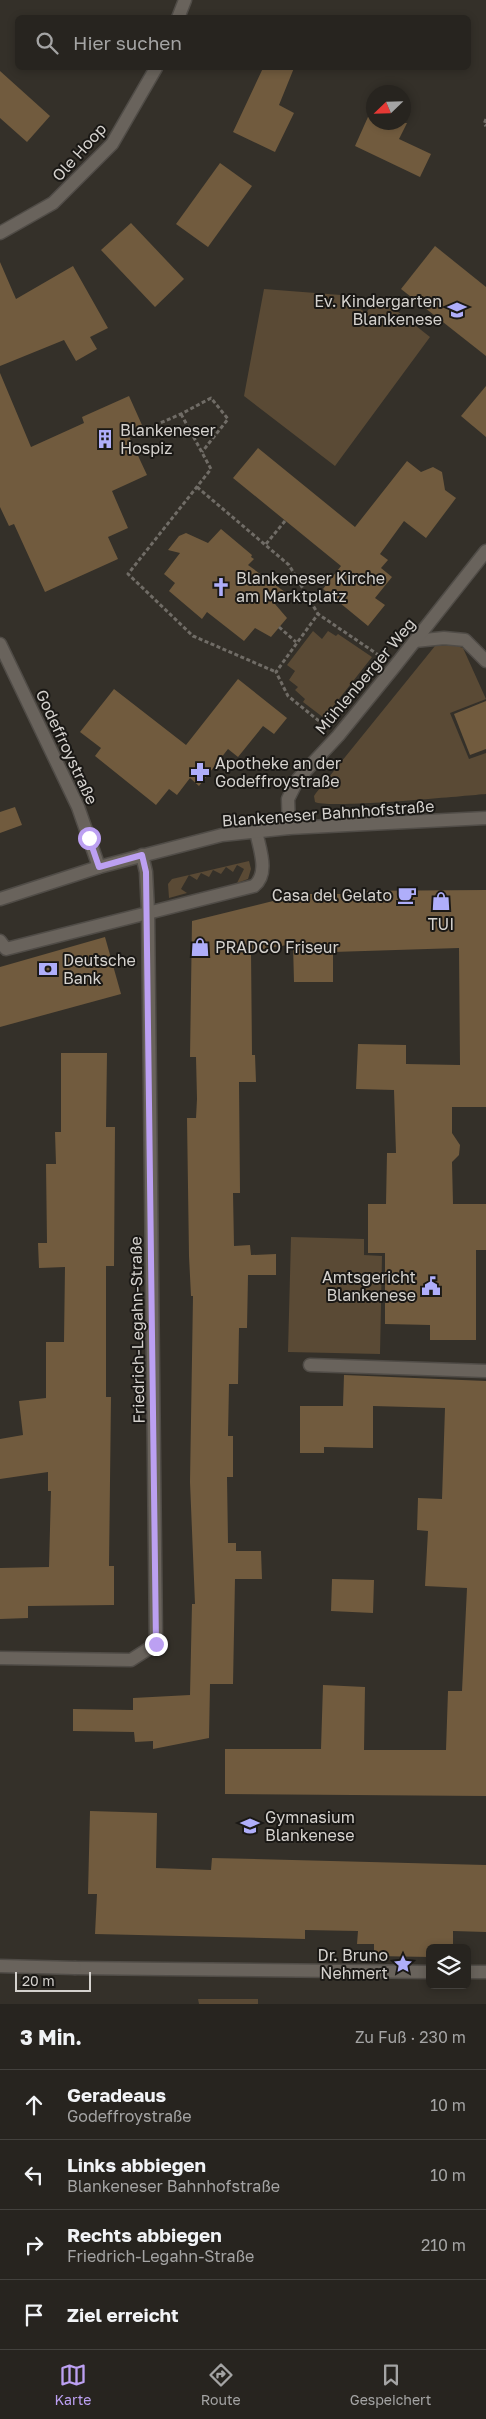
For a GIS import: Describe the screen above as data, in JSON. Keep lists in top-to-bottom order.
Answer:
{
  "streets": {
    "street": [
      "Ole Hoop",
      "Mühlenberger Weg",
      "Godeffroystraße",
      "Blankeneser Bahnhofstraße",
      "Friedrich-Legahn-Straße"
    ]
  },
  "crossings": [
    ["Mühlenberger Weg", "Blankeneser Bahnhofstraße"],
    ["Godeffroystraße", "Blankeneser Bahnhofstraße"],
    ["Blankeneser Bahnhofstraße", "Friedrich-Legahn-Straße"]
  ],
  "places": {
    "school or university": ["Ev. Kindergarten Blankenese", "Gymnasium Blankenese"],
    "building": ["Blankeneser Hospiz"],
    "church": ["Blankeneser Kirche am Marktplatz"],
    "pharmacy": ["Apotheke an der Godeffroystraße"],
    "cafe": ["Casa del Gelato"],
    "shop": ["TUI", "PRADCO Friseur"],
    "bank": ["Deutsche Bank"],
    "public building": ["Amtsgericht Blankenese"],
    "place": ["Dr. Bruno Nehmert"]
  },
  "scale_bar": "20 m",
  "north": "bottom left",
  "page": {
    "search": "Hier suchen",
    "scale": "20 m",
    "heading": ["3 Min.", "Zu Fuß · 230 m"],
    "list": [
      ["Geradeaus", "Godeffroystraße", "10 m"],
      ["Links abbiegen", "Blankeneser Bahnhofstraße", "10 m"],
      ["Rechts abbiegen", "Friedrich-Legahn-Straße", "210 m"],
      "Ziel erreicht"
    ],
    "nav": ["Karte", "Route", "Gespeichert"]
  }
}
